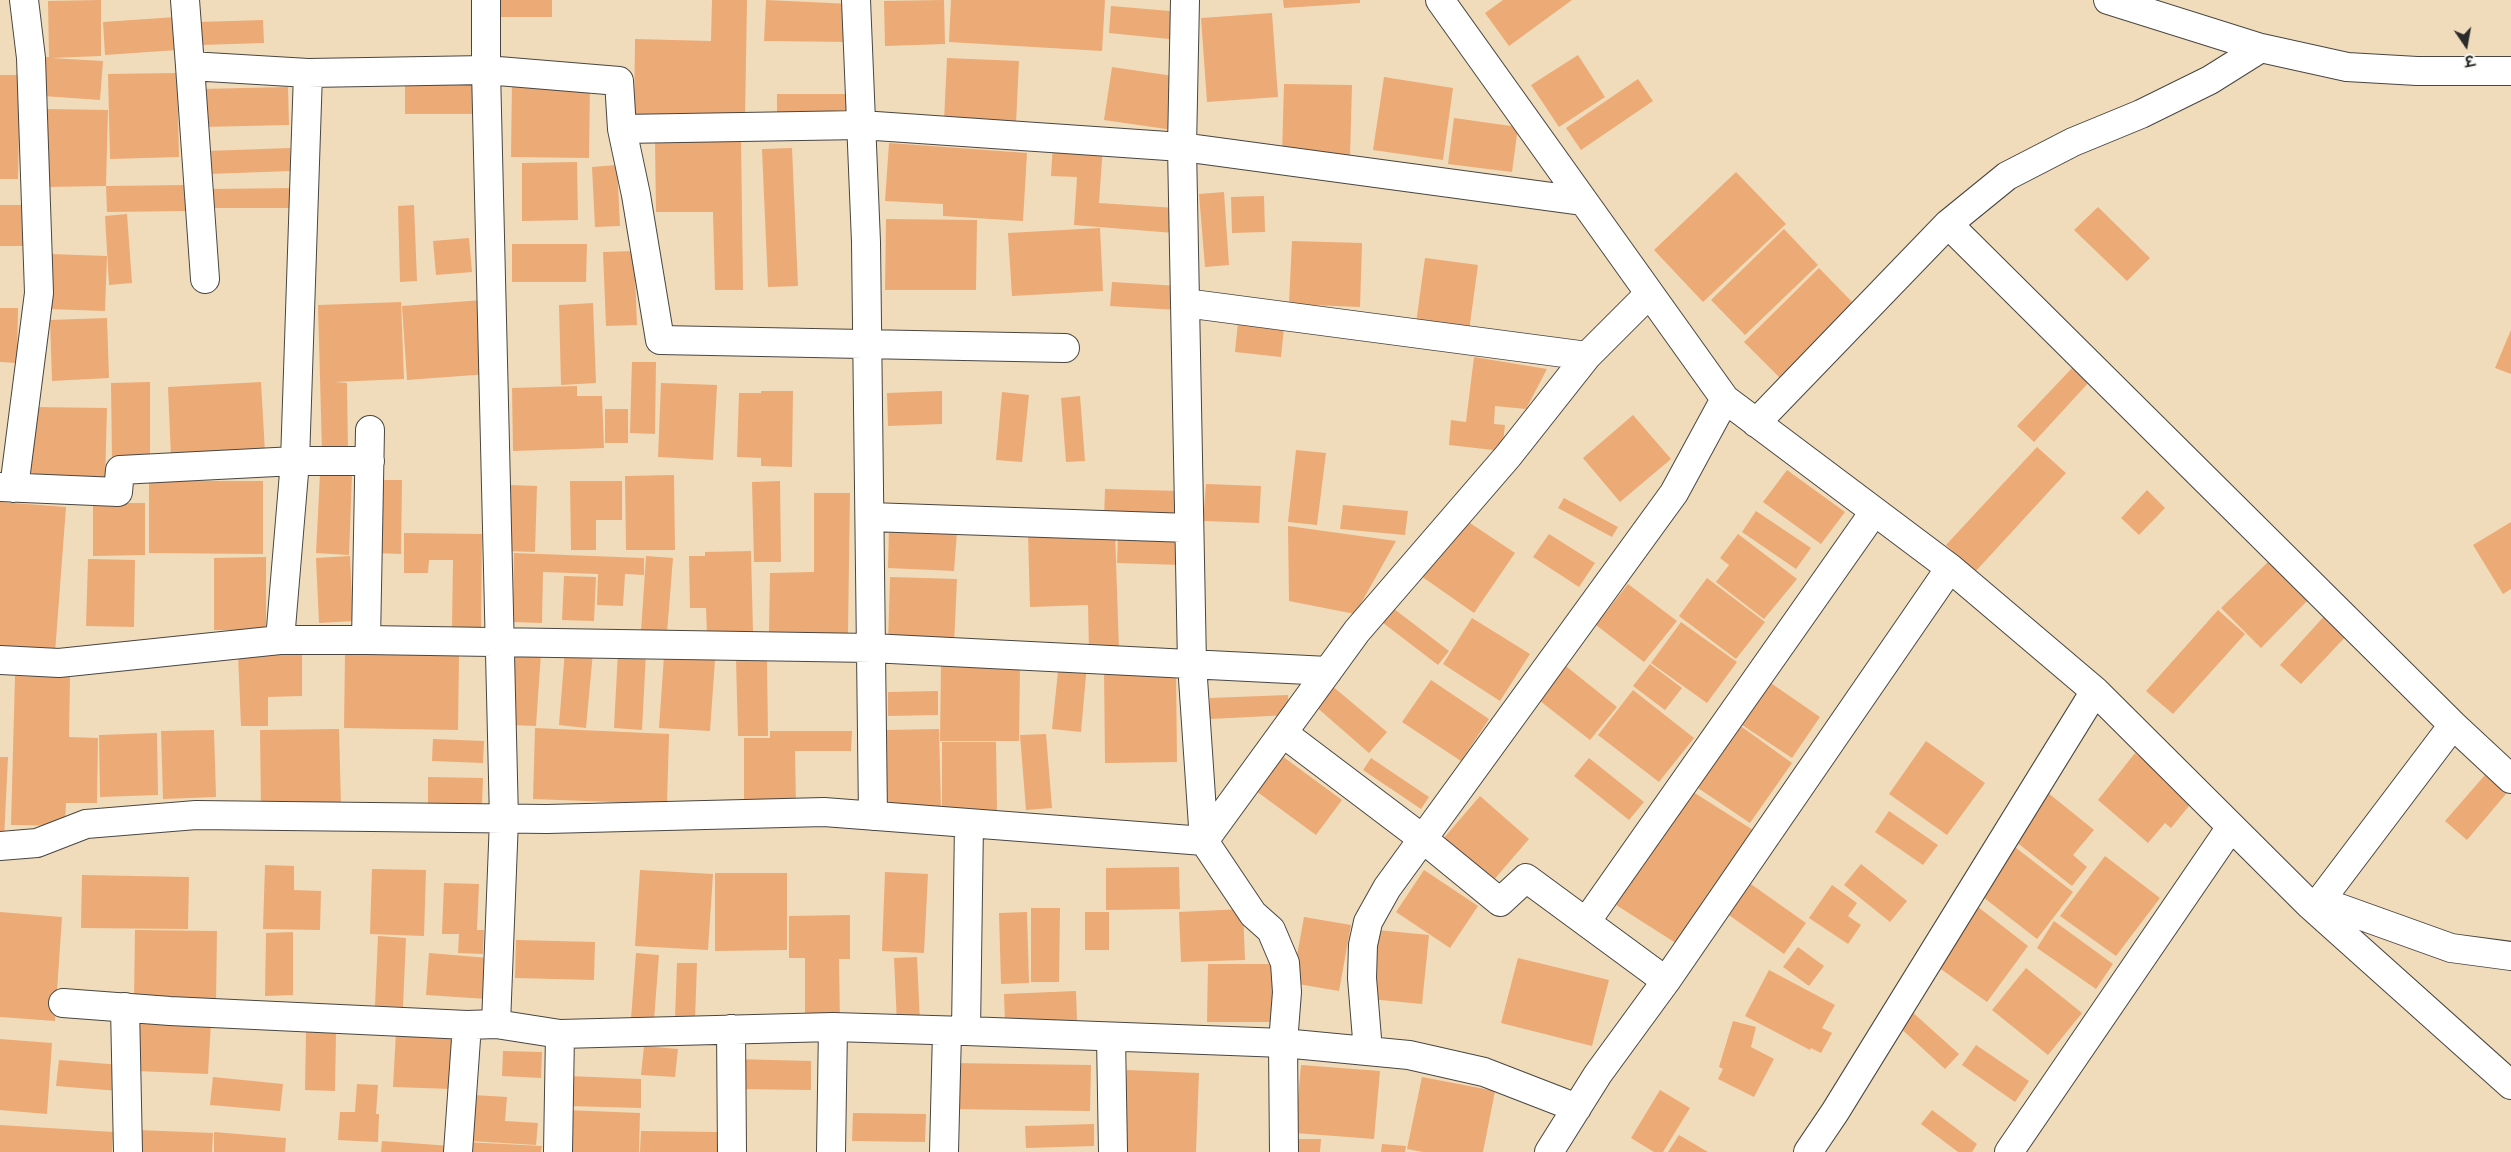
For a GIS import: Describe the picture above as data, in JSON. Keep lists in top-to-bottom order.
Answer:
{
  "north": "bottom"
}
